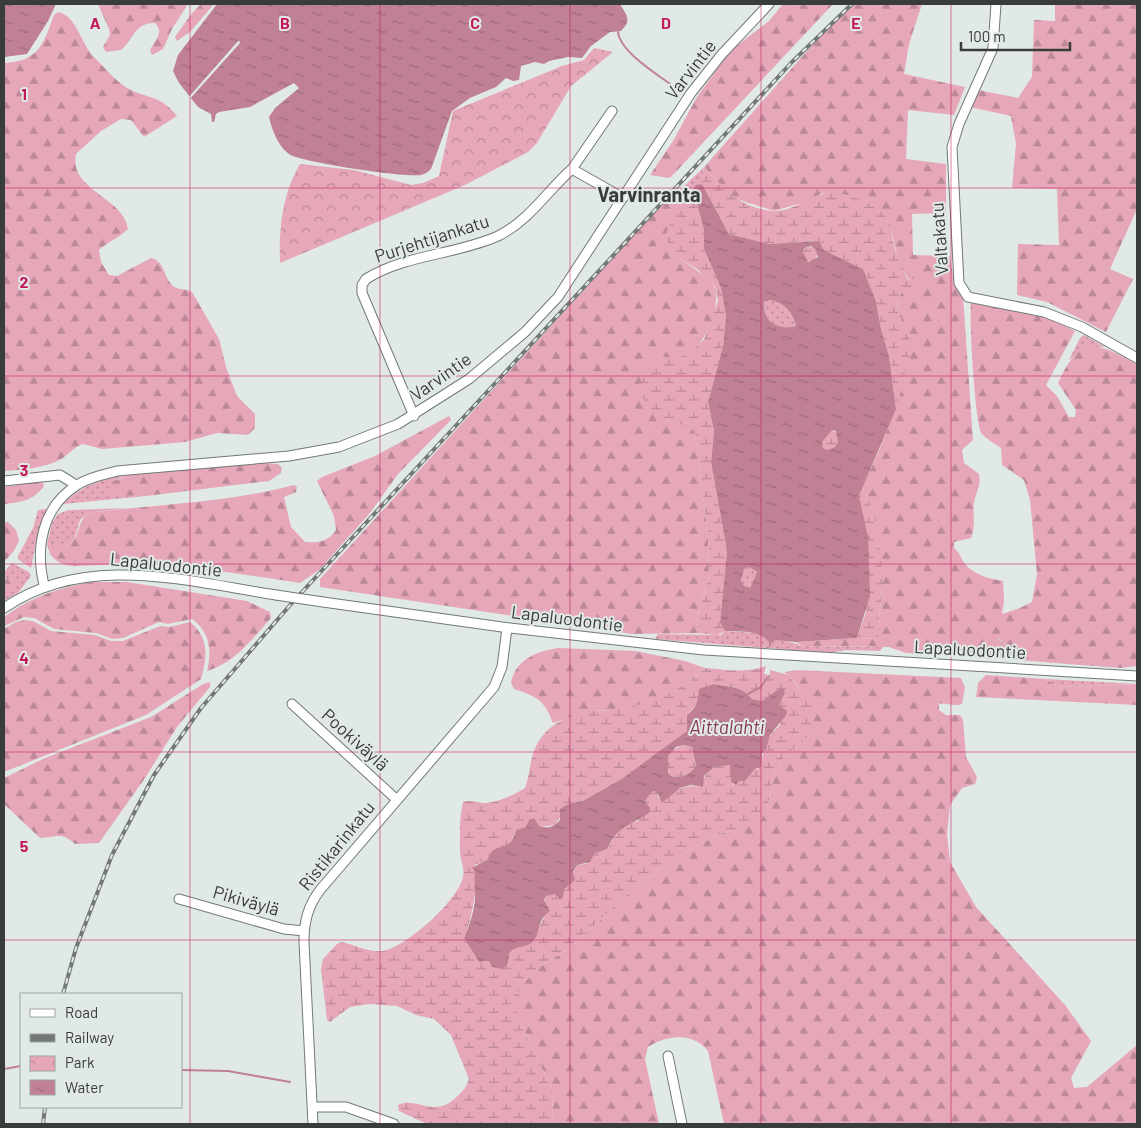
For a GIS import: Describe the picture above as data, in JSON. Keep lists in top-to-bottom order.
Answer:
{
  "streets": {
    "street": [
      "Varvintie",
      "Purjehtijankatu",
      "Valtakatu",
      "Lapaluodontie",
      "Pookiväylä",
      "Ristikarinkatu",
      "Pikiväylä"
    ]
  },
  "crossings": [
    ["Varvintie", "Purjehtijankatu"],
    ["Varvintie", "Lapaluodontie"],
    ["Lapaluodontie", "Ristikarinkatu"],
    ["Pookiväylä", "Ristikarinkatu"],
    ["Ristikarinkatu", "Pikiväylä"]
  ],
  "districts": ["Varvinranta"],
  "water": ["Aittalahti"],
  "legend": [
    "Road",
    "Railway",
    "Park",
    "Water"
  ],
  "scale_bar": "100 m",
  "grid": {
    "columns": [
      "A",
      "B",
      "C",
      "D",
      "E"
    ],
    "rows": [
      "1",
      "2",
      "3",
      "4",
      "5"
    ]
  }
}
